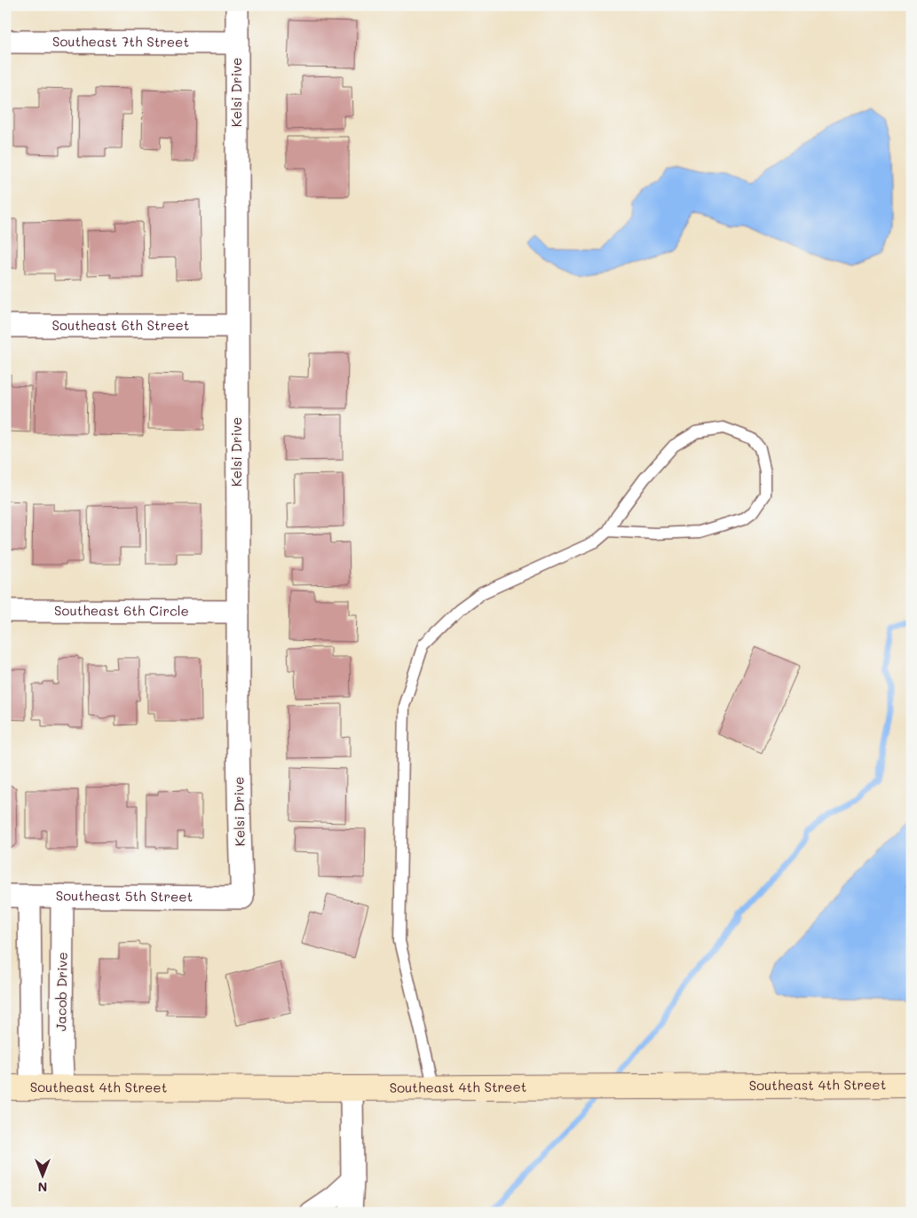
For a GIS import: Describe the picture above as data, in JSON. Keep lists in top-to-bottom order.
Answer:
{
  "streets": {
    "main road": ["Southeast 4th Street"],
    "street": [
      "Southeast 7th Street",
      "Kelsi Drive",
      "Southeast 6th Street",
      "Southeast 6th Circle",
      "Southeast 5th Street",
      "Jacob Drive"
    ]
  },
  "crossings": [
    ["Southeast 7th Street", "Kelsi Drive"],
    ["Kelsi Drive", "Southeast 6th Street"],
    ["Kelsi Drive", "Southeast 6th Circle"],
    ["Kelsi Drive", "Southeast 5th Street"],
    ["Southeast 5th Street", "Jacob Drive"],
    ["Jacob Drive", "Southeast 4th Street"]
  ],
  "north": "bottom"
}
